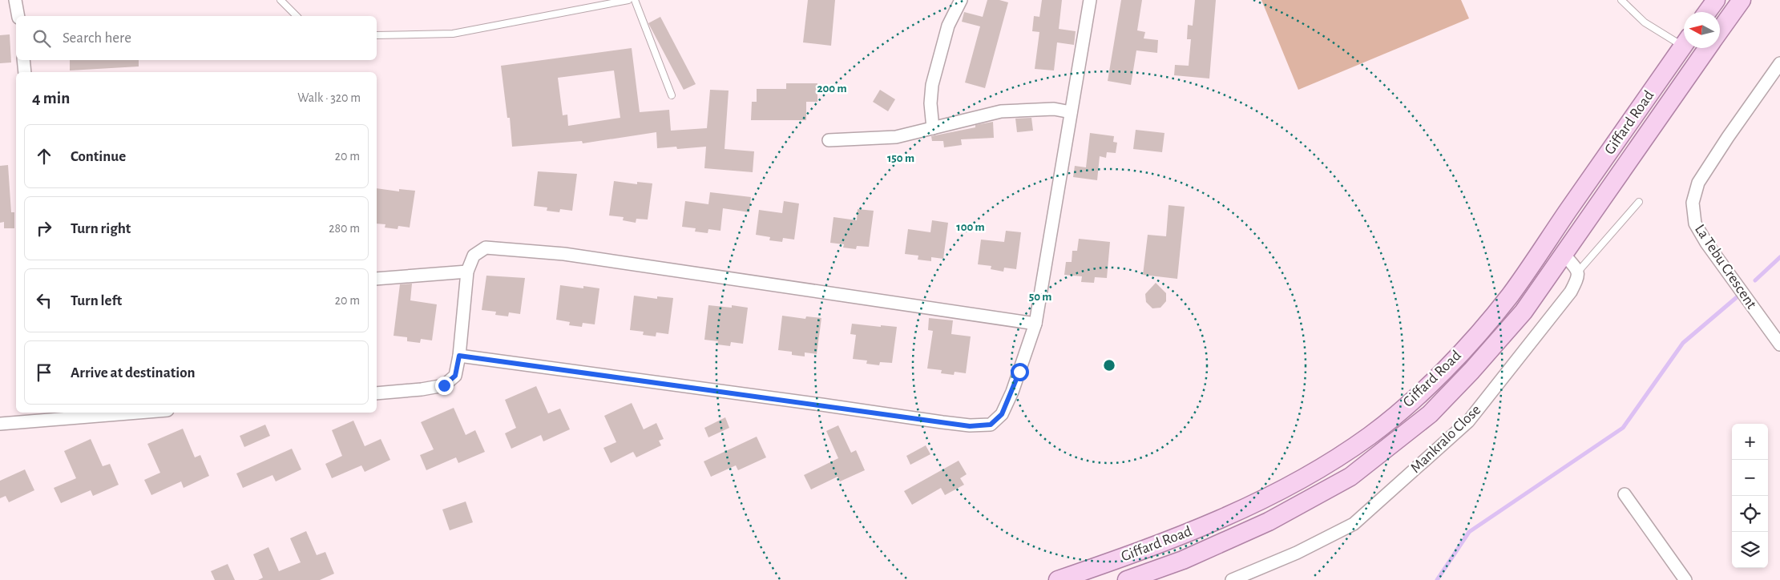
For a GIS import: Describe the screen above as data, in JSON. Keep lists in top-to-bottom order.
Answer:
{
  "streets": {
    "main road": ["Giffard Road"],
    "street": ["La Tebu Crescent", "Mankralo Close"]
  },
  "north": "left",
  "page": {
    "search": "Search here",
    "heading": ["4 min", "Walk · 320 m"],
    "list": [
      ["Continue", "20 m"],
      ["Turn right", "280 m"],
      ["Turn left", "20 m"],
      "Arrive at destination"
    ],
    "map_buttons": ["+", "−"]
  },
  "rings": [
    "200 m",
    "150 m",
    "100 m",
    "50 m"
  ]
}
